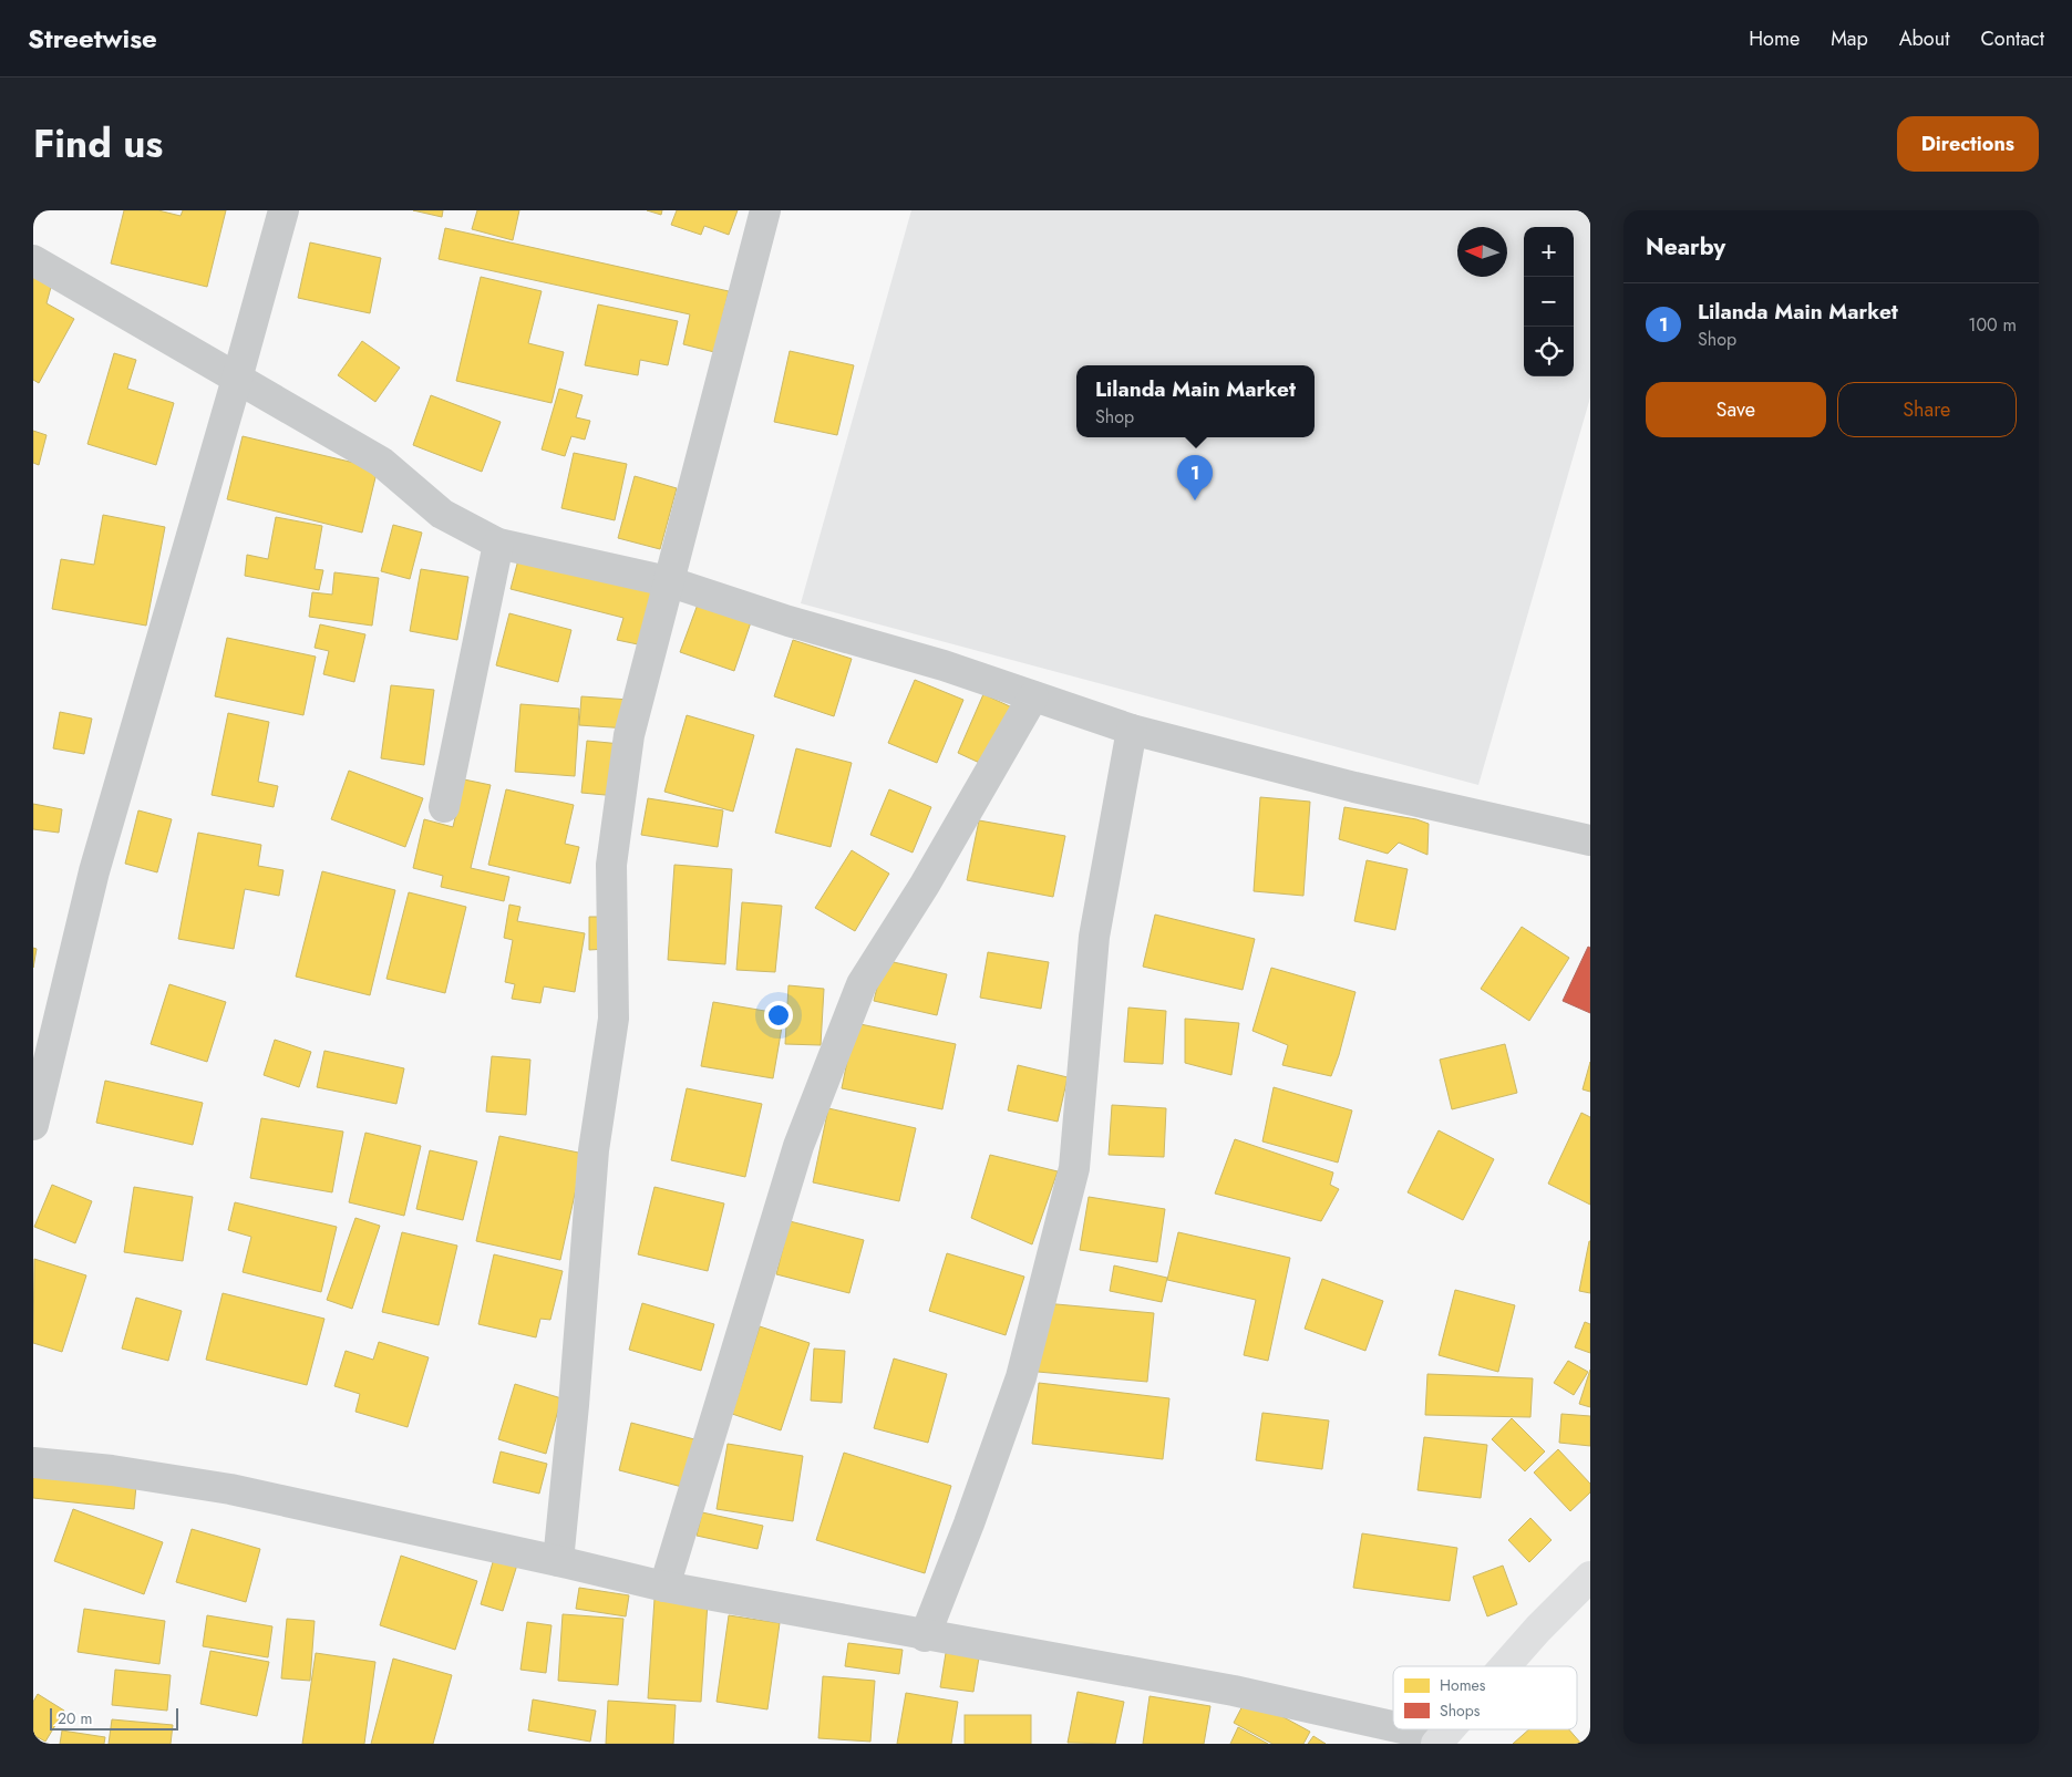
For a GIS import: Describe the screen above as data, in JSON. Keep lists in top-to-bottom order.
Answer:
{
  "legend": ["Homes", "Shops"],
  "scale_bar": "20 m",
  "north": "left",
  "page": {
    "header": "Streetwise",
    "nav": [
      "Home",
      "Map",
      "About",
      "Contact"
    ],
    "title": "Find us",
    "buttons": [
      "Directions",
      ["Save", "Share"]
    ],
    "heading": "Nearby",
    "map_buttons": ["+", "−"],
    "list": [
      {
        "mark": "1",
        "name": "Lilanda Main Market",
        "note": "Shop",
        "value": "100 m"
      }
    ],
    "popup": ["Lilanda Main Market", "Shop"],
    "pins": "1",
    "scale": "20 m"
  }
}
